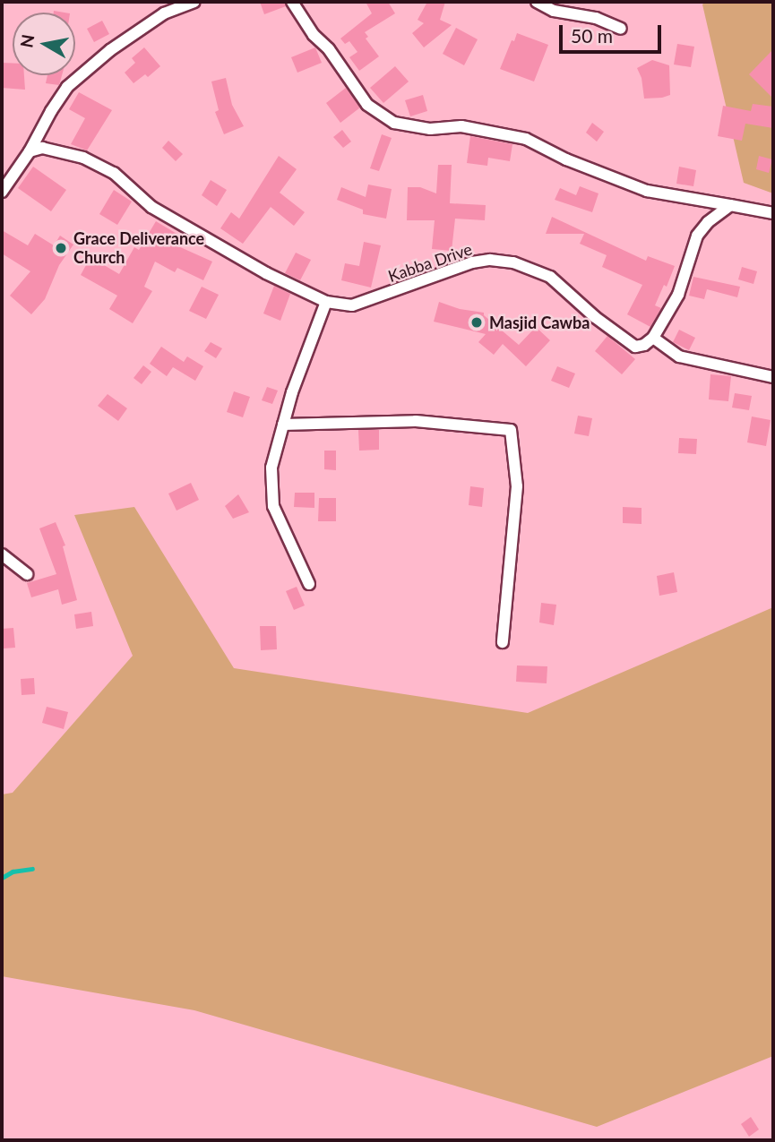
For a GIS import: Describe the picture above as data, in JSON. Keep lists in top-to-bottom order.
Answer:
{
  "streets": {
    "street": ["Kabba Drive"]
  },
  "places": ["Grace Deliverance Church", "Masjid Cawba"],
  "scale_bar": "50 m",
  "north": "left"
}
